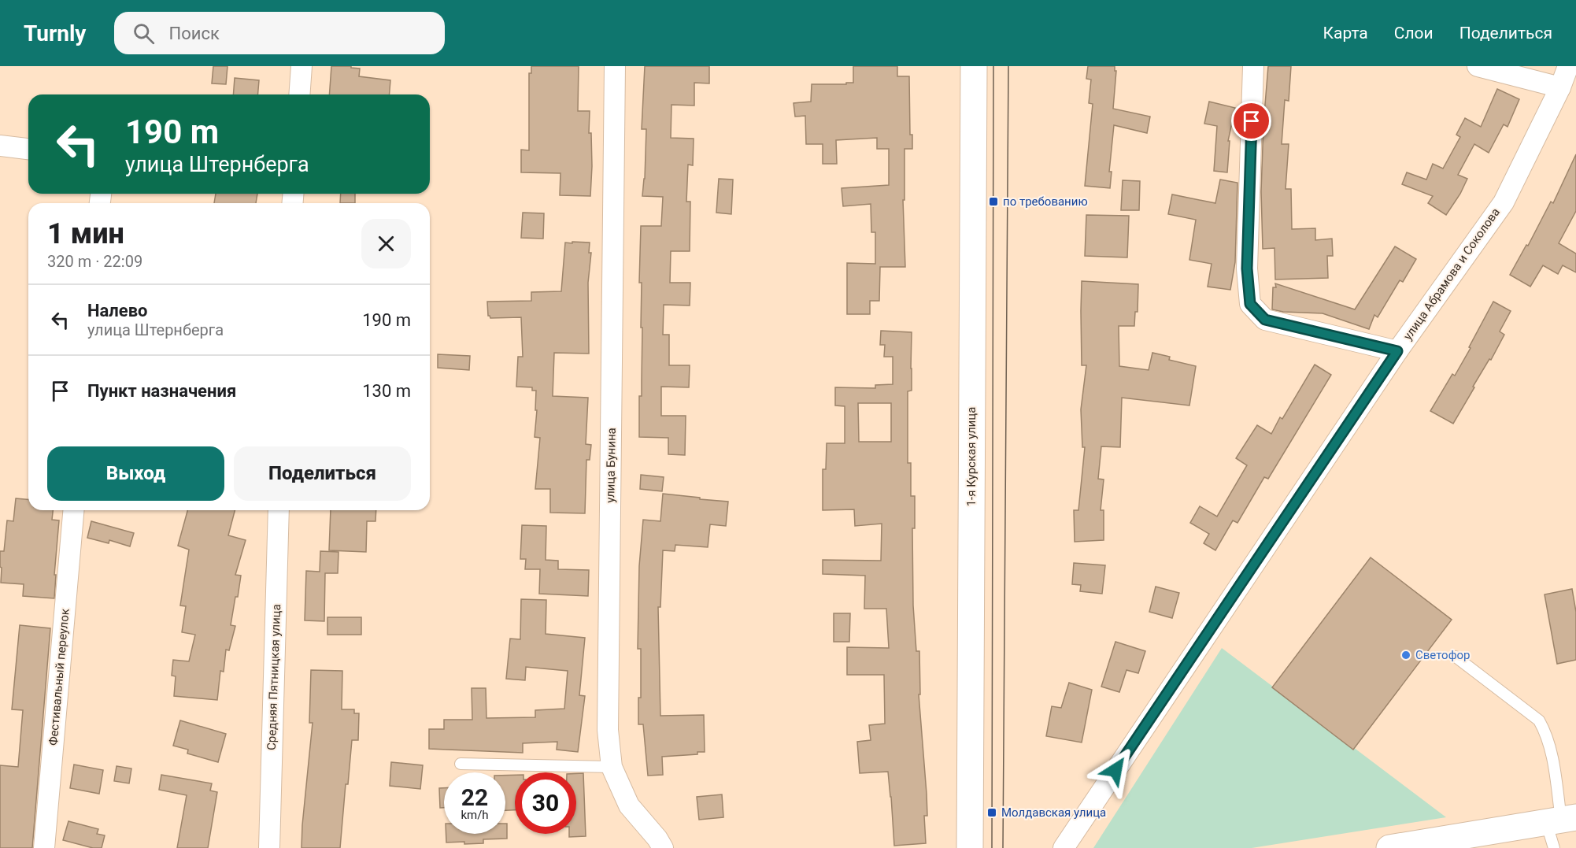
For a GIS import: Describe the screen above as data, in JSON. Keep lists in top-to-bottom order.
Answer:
{
  "streets": {
    "street": [
      "улица Абрамова и Соколова",
      "1-я Курская улица",
      "улица Бунина",
      "Фестивальный переулок",
      "Средняя Пятницкая улица"
    ]
  },
  "places": {
    "transit": ["по требованию", "Молдавская улица"],
    "other": ["Светофор"]
  },
  "page": {
    "header": "Turnly",
    "search": "Поиск",
    "nav": ["Карта", "Слои", "Поделиться"],
    "turn": ["190 m", "улица Штернберга"],
    "heading": ["1 мин", "320 m · 22:09"],
    "list": [
      {
        "name": "Налево",
        "note": "улица Штернберга",
        "value": "190 m"
      },
      {
        "name": "Пункт назначения",
        "value": "130 m"
      }
    ],
    "buttons": ["Выход", "Поделиться"],
    "speed": "22 km/h",
    "limit": "30"
  }
}
